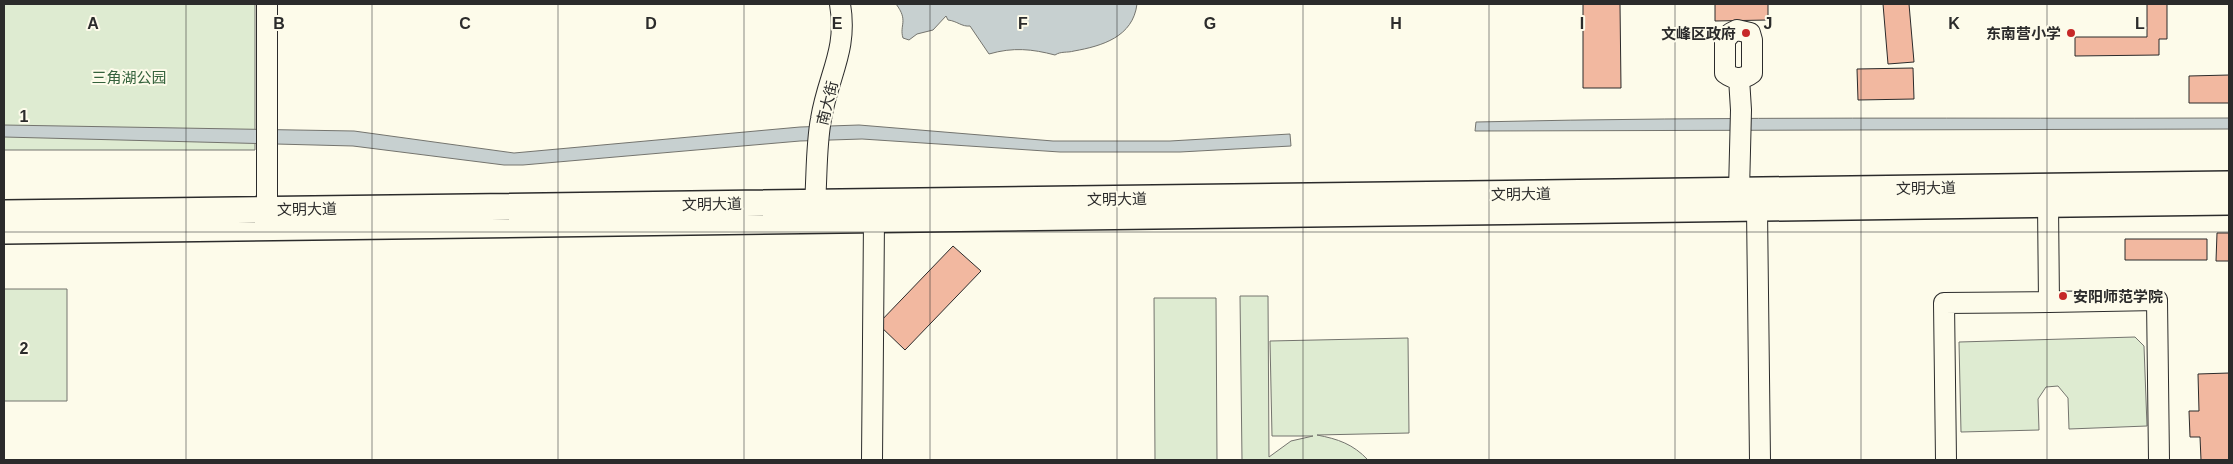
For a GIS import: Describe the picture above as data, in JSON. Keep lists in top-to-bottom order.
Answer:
{
  "streets": {
    "main road": ["文明大道"],
    "street": ["南大街"]
  },
  "crossings": [
    ["南大街", "文明大道"]
  ],
  "parks": ["三角湖公园"],
  "places": ["文峰区政府", "东南营小学", "安阳师范学院"],
  "grid": {
    "columns": [
      "A",
      "B",
      "C",
      "D",
      "E",
      "F",
      "G",
      "H",
      "I",
      "J",
      "K",
      "L"
    ],
    "rows": ["1", "2"]
  }
}
